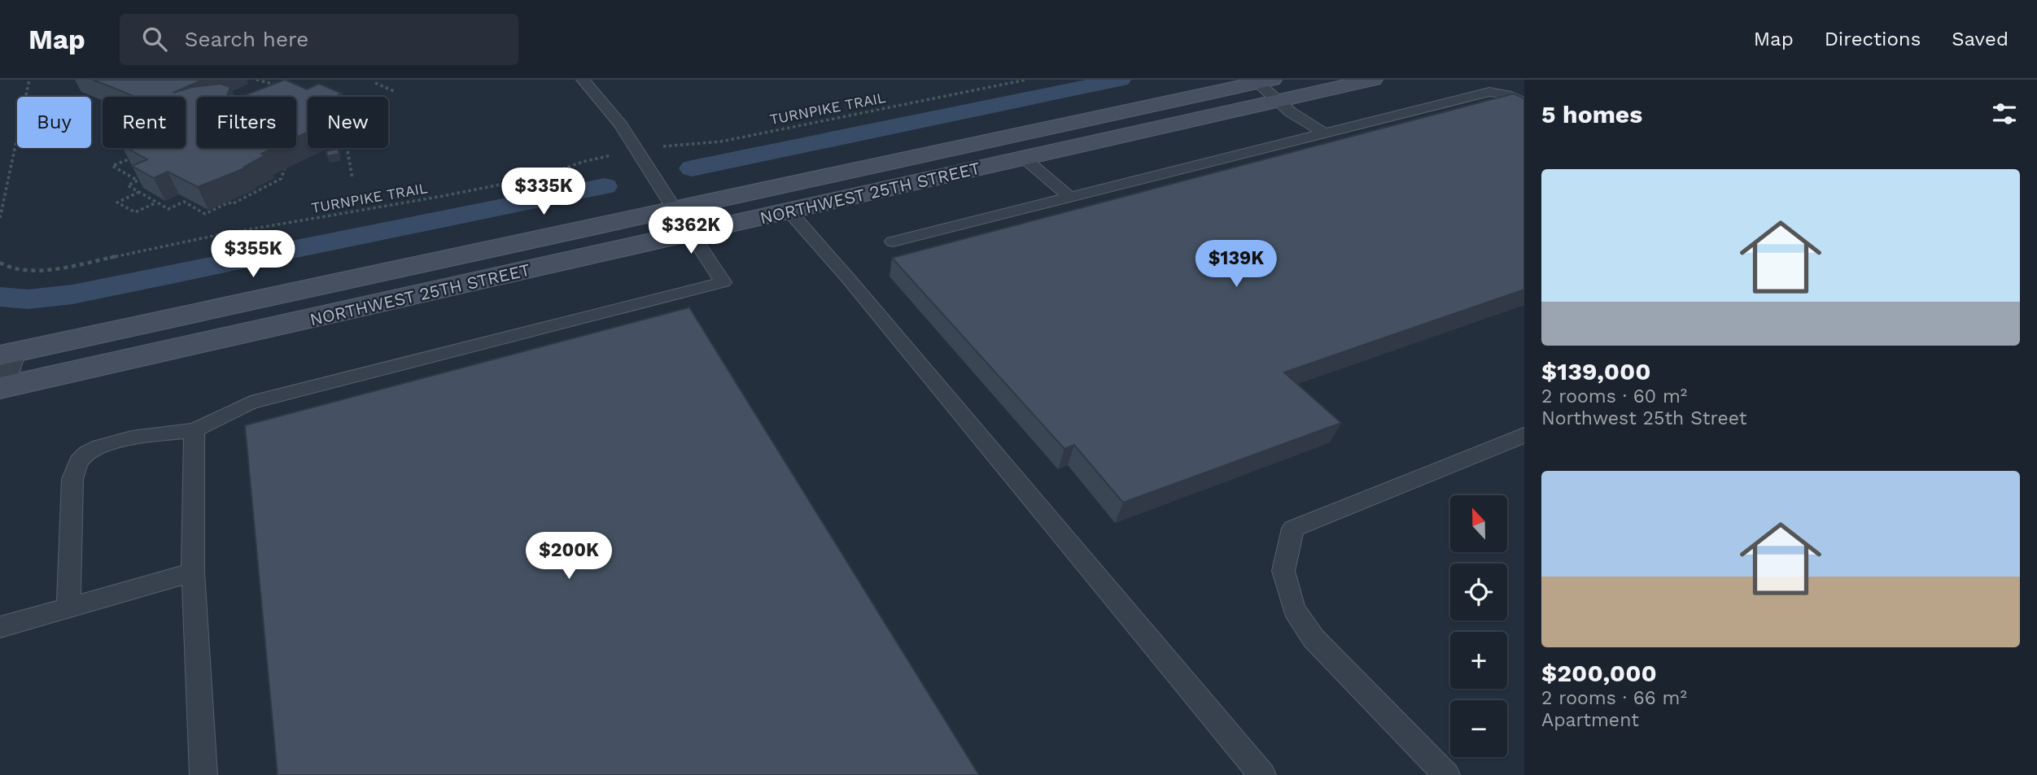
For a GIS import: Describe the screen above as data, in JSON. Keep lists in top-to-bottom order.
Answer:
{
  "streets": {
    "main road": ["NORTHWEST 25TH STREET"],
    "path": ["TURNPIKE TRAIL"]
  },
  "north": "top",
  "page": {
    "header": "Map",
    "search": "Search here",
    "nav": ["Map", "Directions", "Saved"],
    "heading": "5 homes",
    "chip": [
      "Buy",
      "Rent",
      "Filters",
      "New"
    ],
    "list": [
      {
        "name": "$139,000",
        "note": "2 rooms · 60 m² · Northwest 25th Street"
      },
      {
        "name": "$200,000",
        "note": "2 rooms · 66 m² · Apartment"
      }
    ],
    "price": [
      "$335K",
      "$362K",
      "$355K",
      "$139K",
      "$200K"
    ],
    "map_buttons": ["+", "−"]
  }
}
